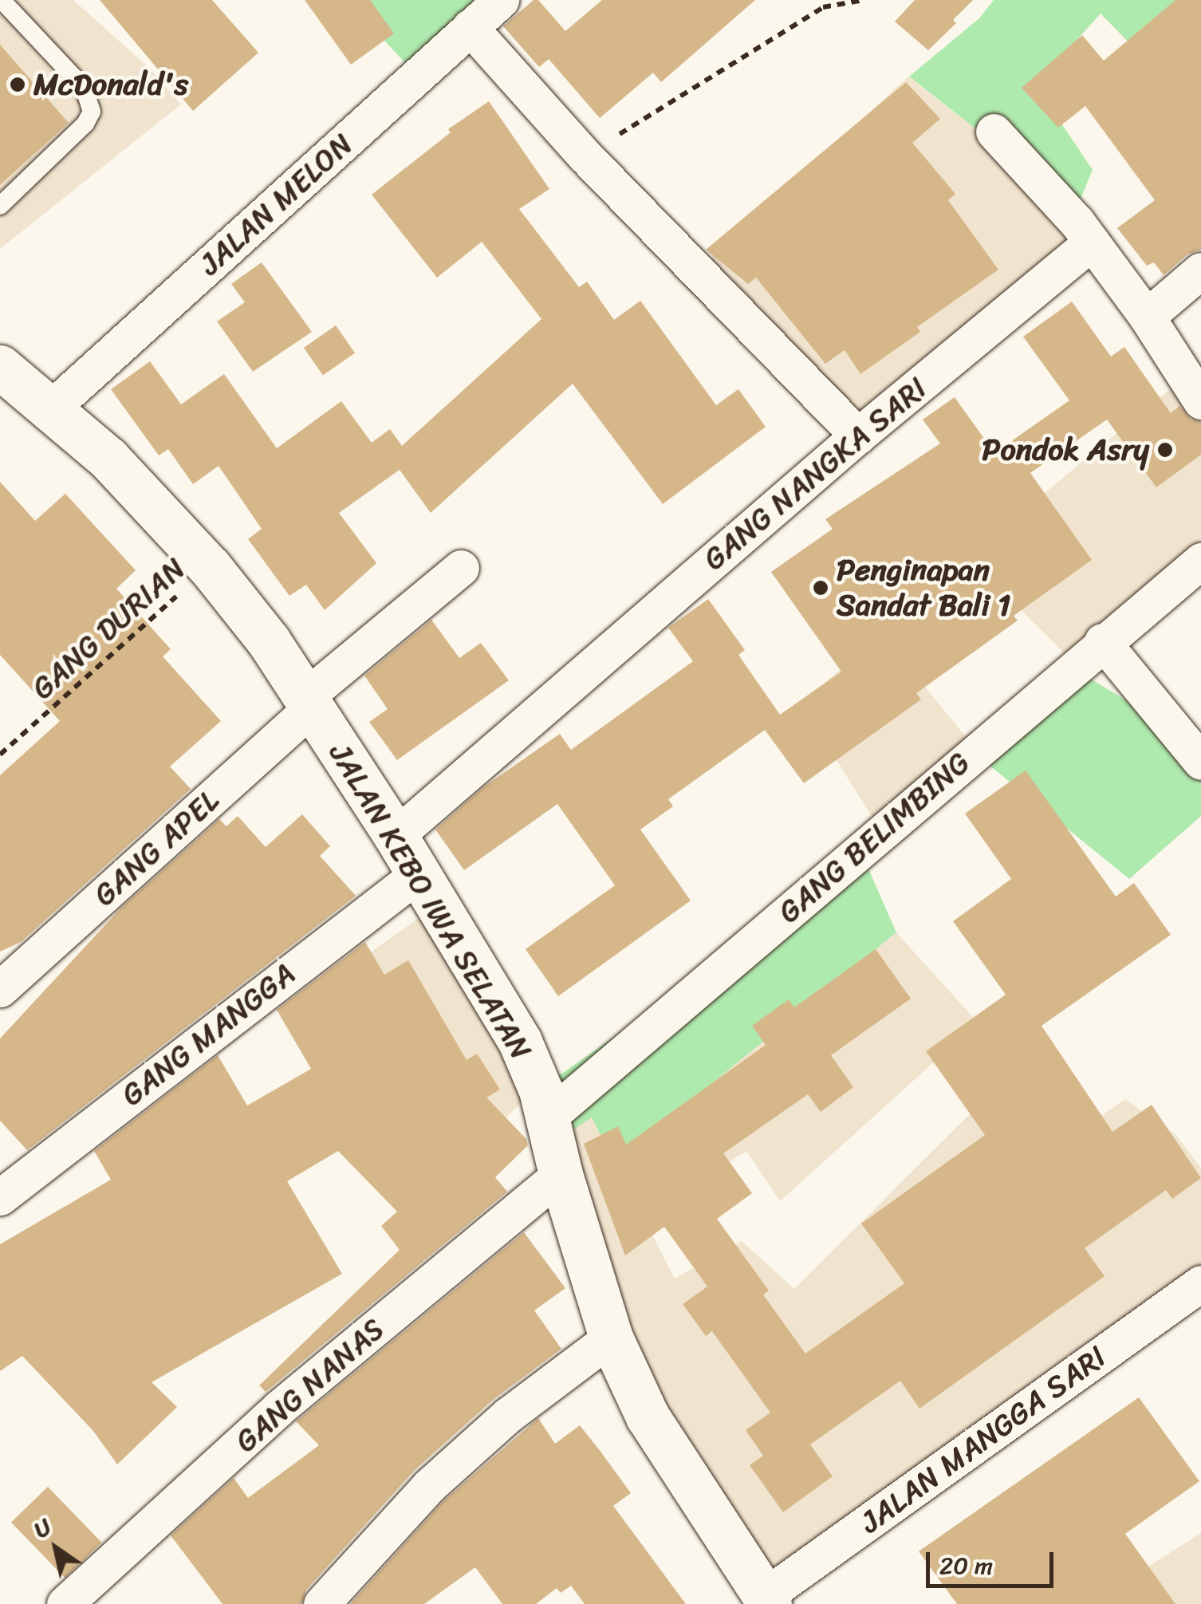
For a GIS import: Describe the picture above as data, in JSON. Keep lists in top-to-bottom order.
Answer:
{
  "streets": {
    "street": [
      "JALAN MELON",
      "GANG NANGKA SARI",
      "GANG BELIMBING",
      "GANG APEL",
      "JALAN KEBO IWA SELATAN",
      "GANG MANGGA",
      "GANG NANAS",
      "JALAN MANGGA SARI"
    ],
    "path": ["GANG DURIAN"]
  },
  "crossings": [
    ["JALAN MELON", "JALAN KEBO IWA SELATAN"],
    ["GANG NANGKA SARI", "JALAN KEBO IWA SELATAN"],
    ["GANG DURIAN", "JALAN KEBO IWA SELATAN"],
    ["GANG BELIMBING", "JALAN KEBO IWA SELATAN"],
    ["GANG APEL", "JALAN KEBO IWA SELATAN"],
    ["JALAN KEBO IWA SELATAN", "GANG MANGGA"],
    ["JALAN KEBO IWA SELATAN", "GANG NANAS"],
    ["JALAN KEBO IWA SELATAN", "JALAN MANGGA SARI"]
  ],
  "places": ["McDonald's", "Pondok Asry", "Penginapan Sandat Bali 1"],
  "scale_bar": "20 m",
  "north": "top left"
}
